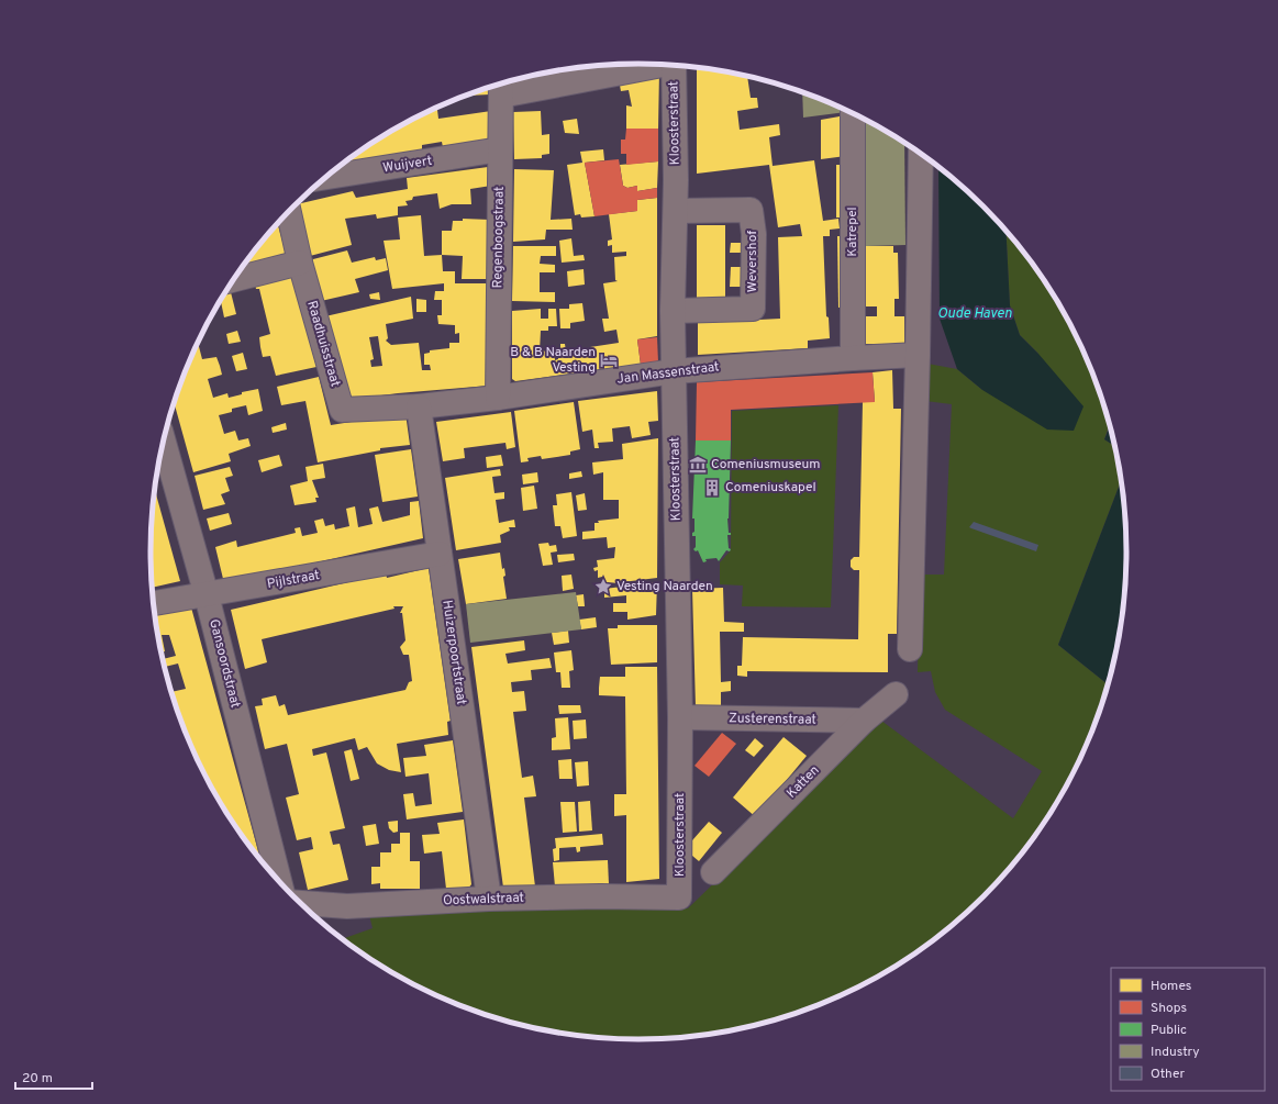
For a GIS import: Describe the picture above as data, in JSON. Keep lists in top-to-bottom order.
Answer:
{
  "streets": {
    "street": [
      "Kloosterstraat",
      "Wuijvert",
      "Katrepel",
      "Regenboogstraat",
      "Wevershof",
      "Raadhuisstraat",
      "Jan Massenstraat",
      "Pijlstraat",
      "Huizerpoortstraat",
      "Gansoordstraat",
      "Zusterenstraat",
      "Katten",
      "Oostwalstraat"
    ]
  },
  "crossings": [
    ["Kloosterstraat", "Wevershof"],
    ["Kloosterstraat", "Jan Massenstraat"],
    ["Kloosterstraat", "Zusterenstraat"],
    ["Kloosterstraat", "Oostwalstraat"],
    ["Wuijvert", "Regenboogstraat"],
    ["Katrepel", "Jan Massenstraat"],
    ["Regenboogstraat", "Jan Massenstraat"],
    ["Raadhuisstraat", "Jan Massenstraat"],
    ["Raadhuisstraat", "Huizerpoortstraat"],
    ["Jan Massenstraat", "Huizerpoortstraat"],
    ["Pijlstraat", "Huizerpoortstraat"],
    ["Pijlstraat", "Gansoordstraat"],
    ["Huizerpoortstraat", "Oostwalstraat"],
    ["Zusterenstraat", "Katten"]
  ],
  "water": ["Oude Haven"],
  "places": {
    "hotel": ["B & B Naarden Vesting"],
    "museum": ["Comeniusmuseum"],
    "building": ["Comeniuskapel"],
    "place": ["Vesting Naarden"]
  },
  "legend": [
    "Homes",
    "Shops",
    "Public",
    "Industry",
    "Other"
  ],
  "scale_bar": "20 m"
}
